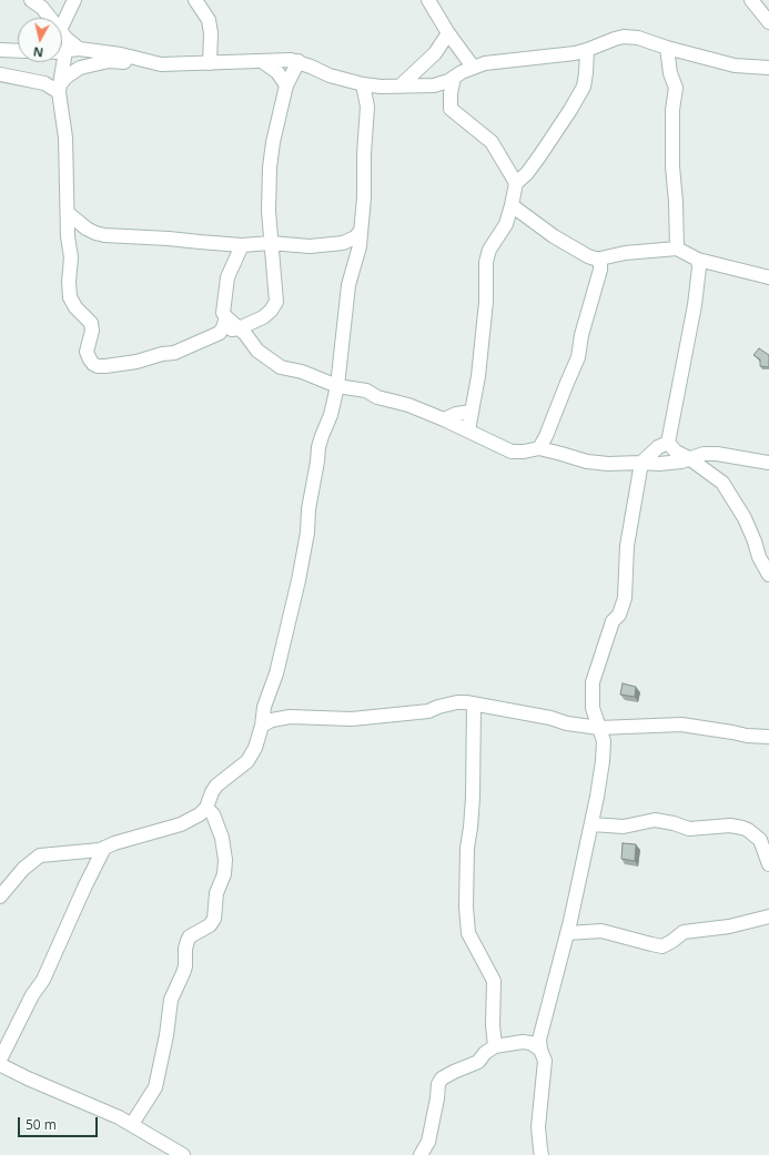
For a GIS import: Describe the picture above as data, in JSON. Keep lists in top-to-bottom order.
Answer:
{
  "scale_bar": "50 m",
  "north": "bottom"
}
